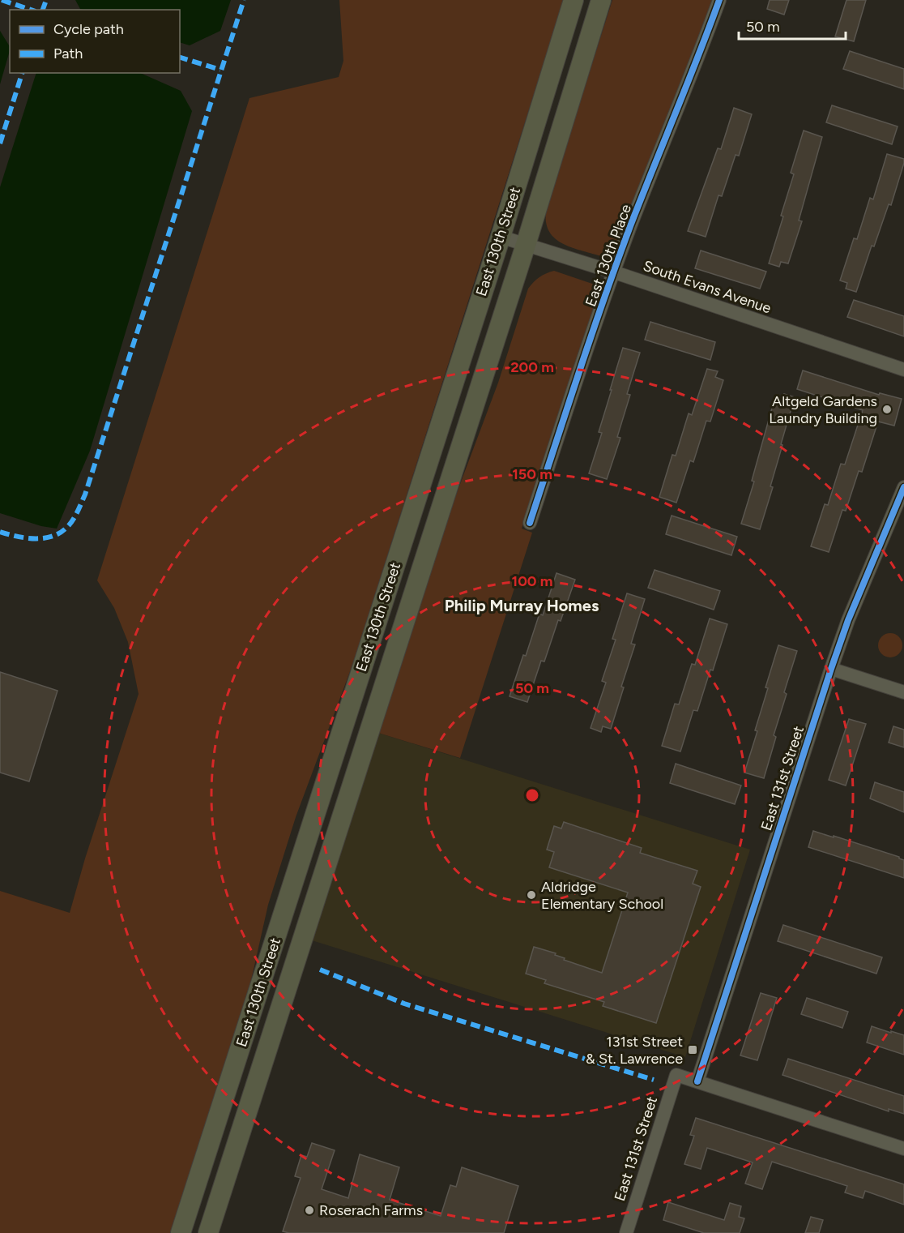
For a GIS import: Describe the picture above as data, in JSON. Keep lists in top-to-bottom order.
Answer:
{
  "streets": {
    "main road": ["East 130th Street"],
    "street": ["East 130th Place", "South Evans Avenue", "East 131st Street"]
  },
  "crossings": [
    ["East 130th Street", "South Evans Avenue"],
    ["East 130th Place", "South Evans Avenue"]
  ],
  "districts": ["Philip Murray Homes"],
  "places": {
    "other": ["Altgeld Gardens Laundry Building", "Aldridge Elementary School", "Roserach Farms"],
    "transit": ["131st Street & St. Lawrence"]
  },
  "legend": ["Cycle path", "Path"],
  "scale_bar": "50 m",
  "rings": [
    "200 m",
    "150 m",
    "100 m",
    "50 m"
  ]
}
